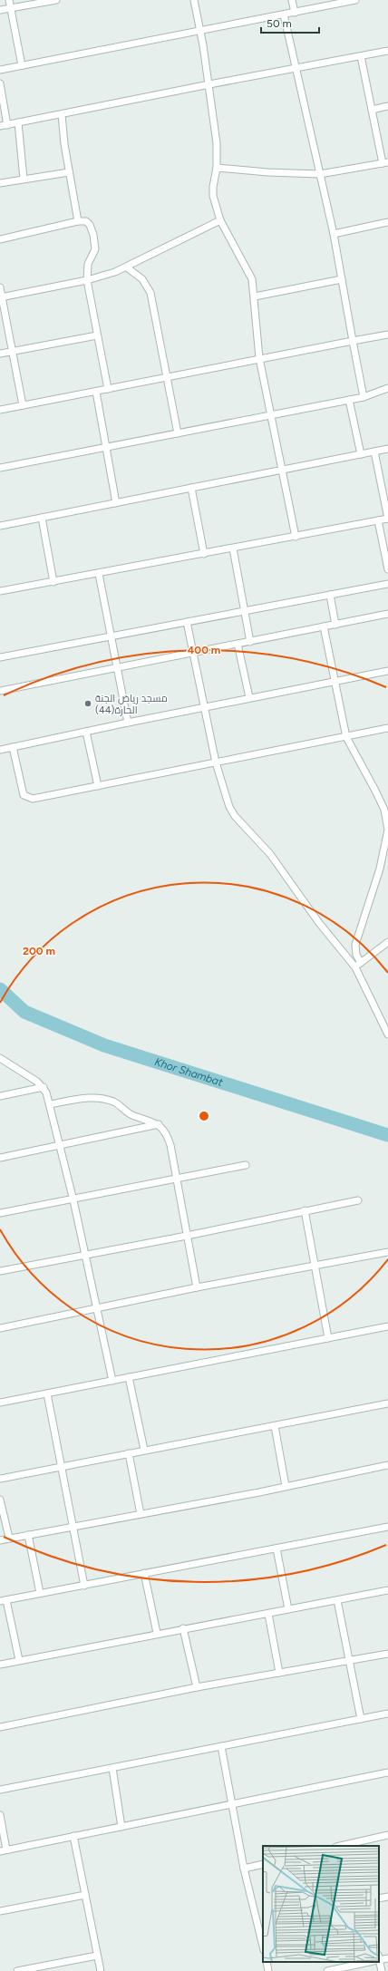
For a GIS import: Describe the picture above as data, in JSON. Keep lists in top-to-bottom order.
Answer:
{
  "water": ["Khor Shambat"],
  "places": ["مسجد رياض الجنة الحارة(44)"],
  "scale_bar": "50 m",
  "rings": ["400 m", "200 m"]
}
